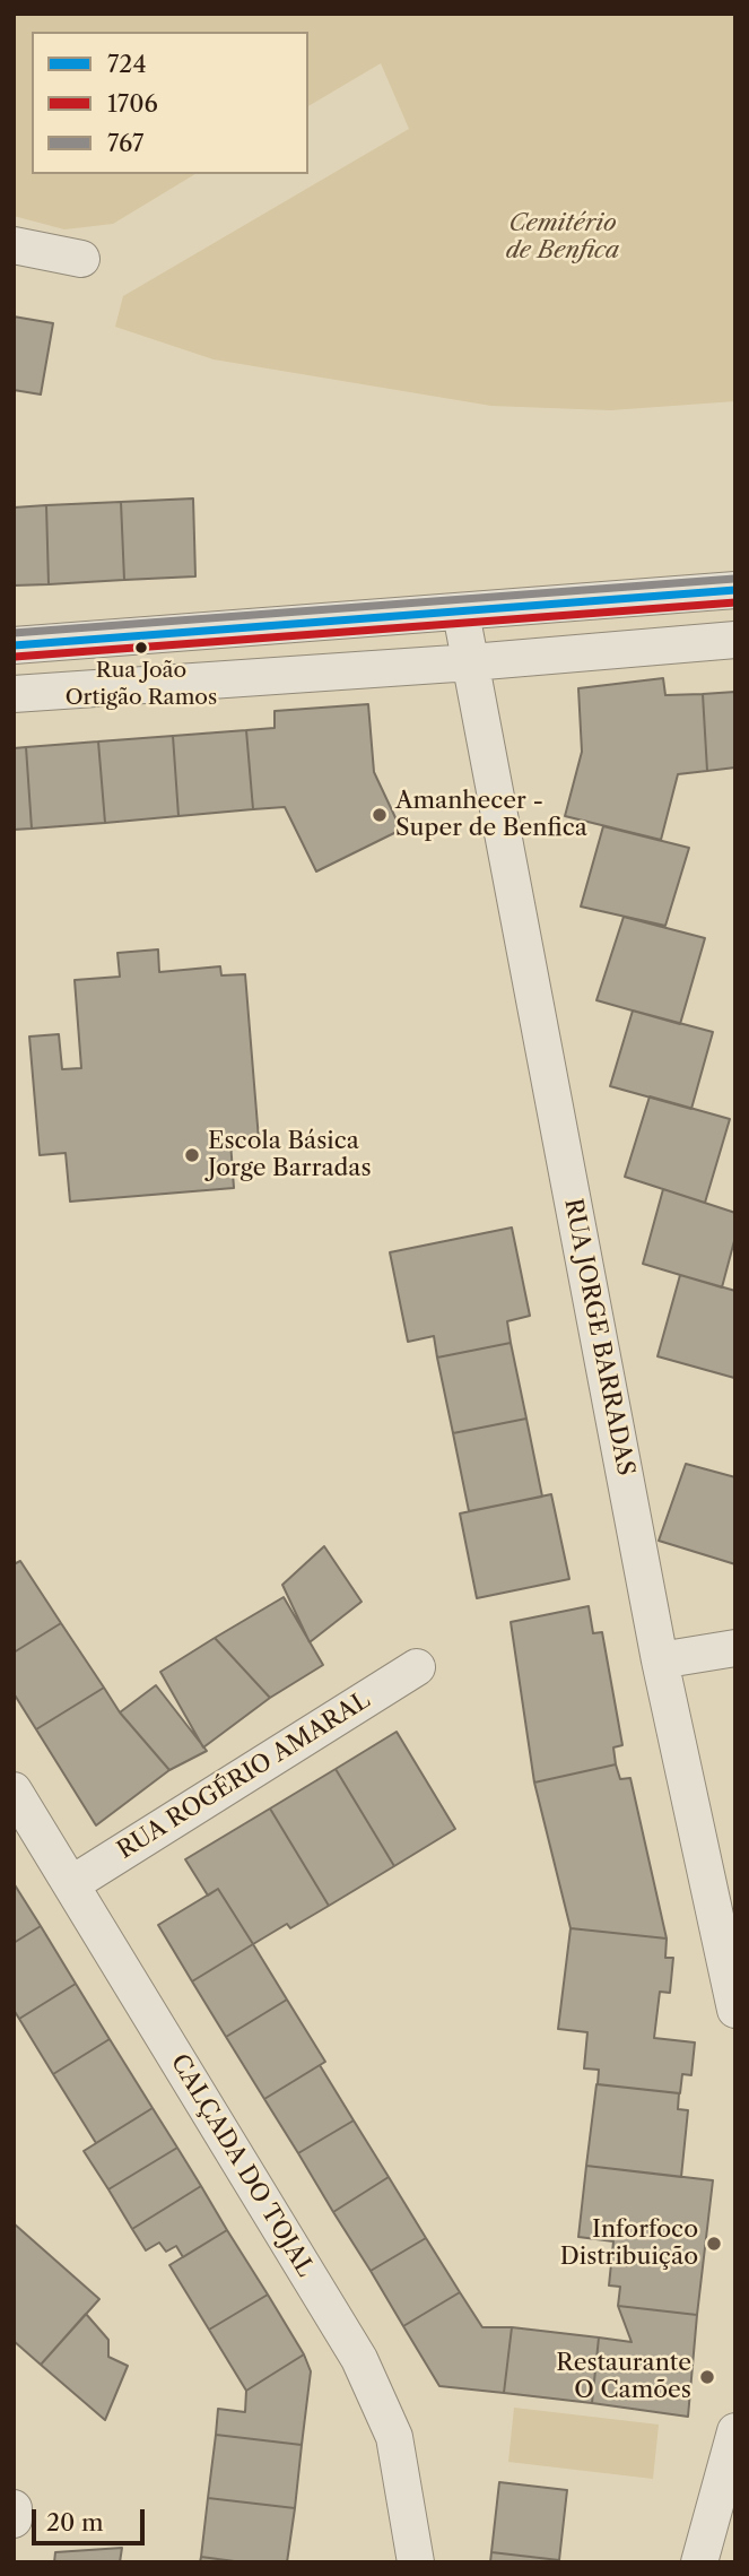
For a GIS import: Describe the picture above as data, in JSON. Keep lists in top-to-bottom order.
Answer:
{
  "streets": {
    "street": ["RUA JORGE BARRADAS", "RUA ROGÉRIO AMARAL", "CALÇADA DO TOJAL"]
  },
  "crossings": [
    ["RUA ROGÉRIO AMARAL", "CALÇADA DO TOJAL"]
  ],
  "parks": ["Cemitério de Benfica"],
  "places": [
    "Rua João Ortigão Ramos",
    "Amanhecer - Super de Benfica",
    "Escola Básica Jorge Barradas",
    "Inforfoco Distribuição",
    "Restaurante O Camões"
  ],
  "lines": ["transit line 767", "transit line 724", "transit line 1706"],
  "legend": ["724", "1706", "767"],
  "scale_bar": "20 m"
}
